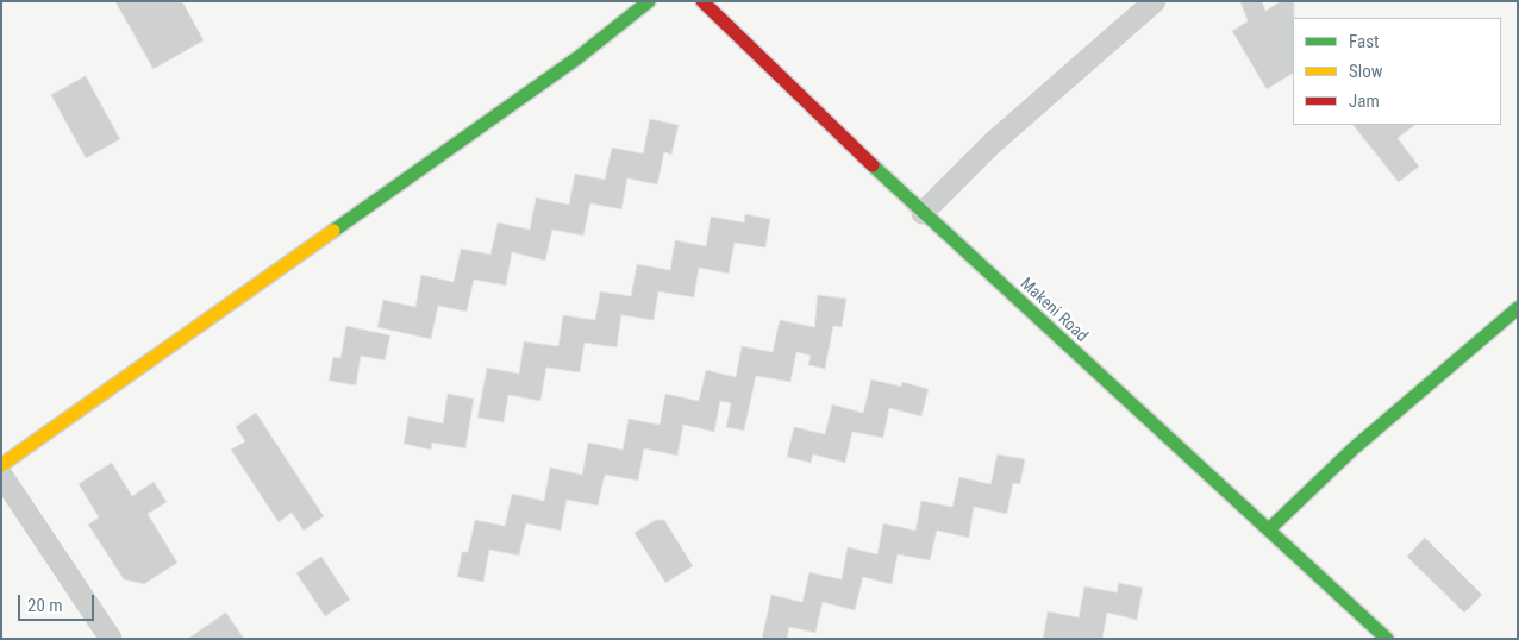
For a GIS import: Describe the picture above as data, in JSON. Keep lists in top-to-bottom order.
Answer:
{
  "streets": {
    "street": ["Makeni Road"]
  },
  "legend": ["Fast", "Slow", "Jam"],
  "scale_bar": "20 m"
}
